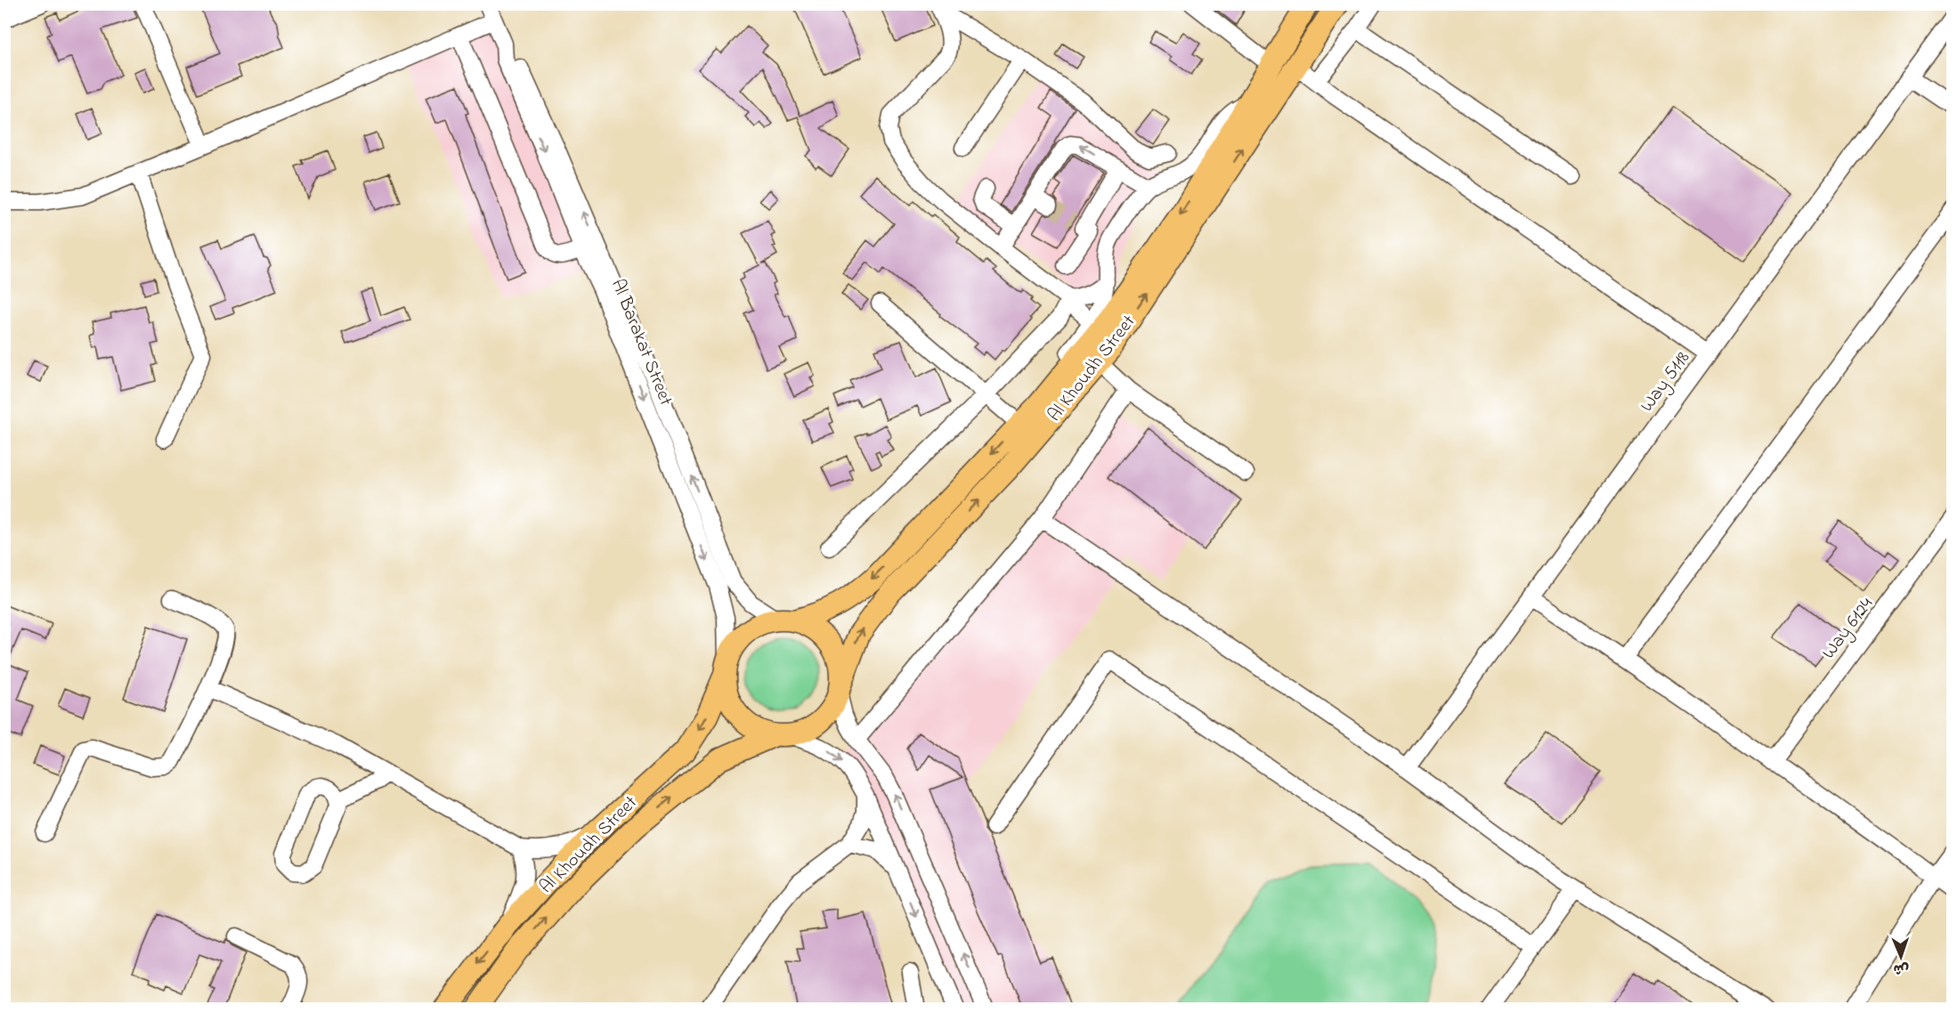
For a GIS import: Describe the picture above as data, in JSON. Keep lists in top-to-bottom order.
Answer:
{
  "streets": {
    "main road": ["Al Khoudh Street"],
    "street": ["Al Barakat Street", "Way 5118", "Way 6124"]
  },
  "crossings": [
    ["Al Barakat Street", "Al Khoudh Street"]
  ],
  "north": "bottom"
}
